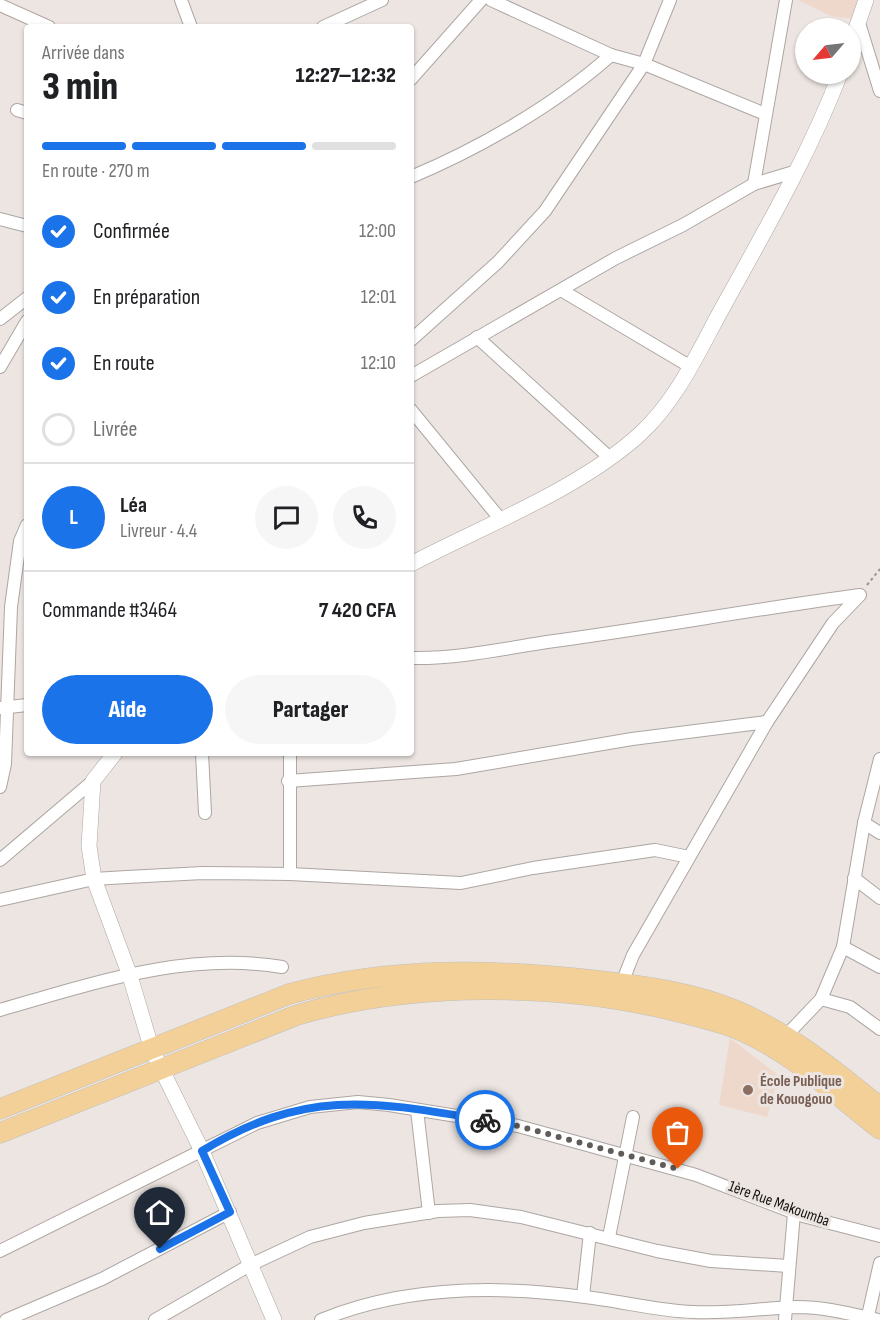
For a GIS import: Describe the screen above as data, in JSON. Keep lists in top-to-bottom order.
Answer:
{
  "streets": {
    "street": ["1ère Rue Makoumba"]
  },
  "places": ["École Publique de Kouogouo"],
  "north": "bottom left",
  "page": {
    "heading": ["3 min", "Arrivée dans", "12:27–12:32"],
    "panel": [
      "Léa",
      "Livreur · 4.4",
      "Commande #3464",
      "7 420 CFA"
    ],
    "bar": "En route · 270 m",
    "list": [
      ["Confirmée", "12:00"],
      ["En préparation", "12:01"],
      ["En route", "12:10"],
      "Livrée"
    ],
    "round": "L",
    "buttons": ["Aide", "Partager"]
  }
}
